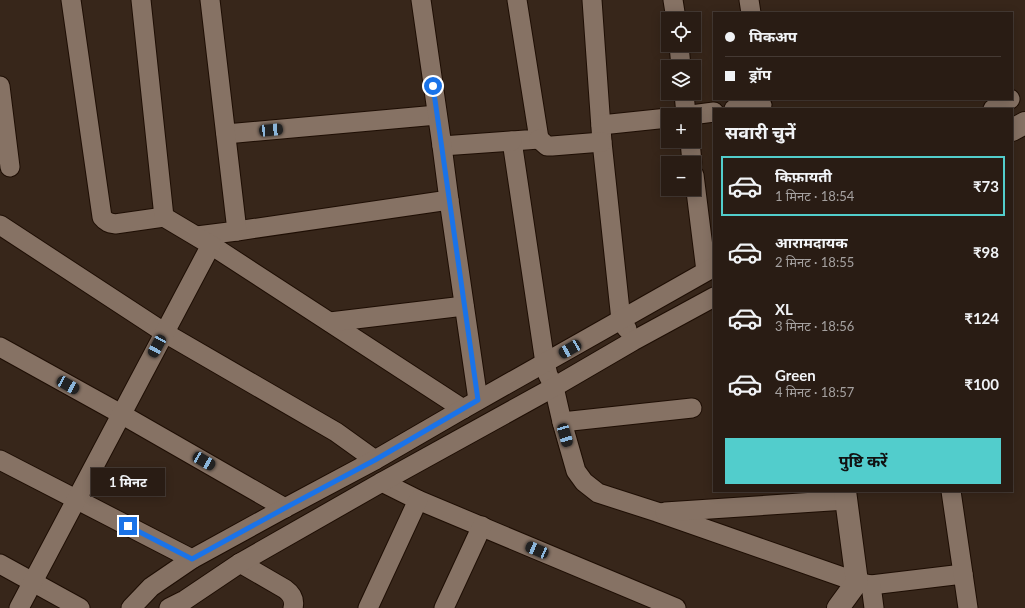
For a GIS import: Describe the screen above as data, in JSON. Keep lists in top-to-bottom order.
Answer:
{
  "page": {
    "map_buttons": ["+", "−"],
    "banner": ["पिकअप", "ड्रॉप"],
    "heading": "सवारी चुनें",
    "list": [
      {
        "name": "किफ़ायती",
        "note": "1 मिनट · 18:54",
        "value": "₹73"
      },
      {
        "name": "आरामदायक",
        "note": "2 मिनट · 18:55",
        "value": "₹98"
      },
      {
        "name": "XL",
        "note": "3 मिनट · 18:56",
        "value": "₹124"
      },
      {
        "name": "Green",
        "note": "4 मिनट · 18:57",
        "value": "₹100"
      }
    ],
    "buttons": "पुष्टि करें",
    "bubble": "1 मिनट"
  }
}
